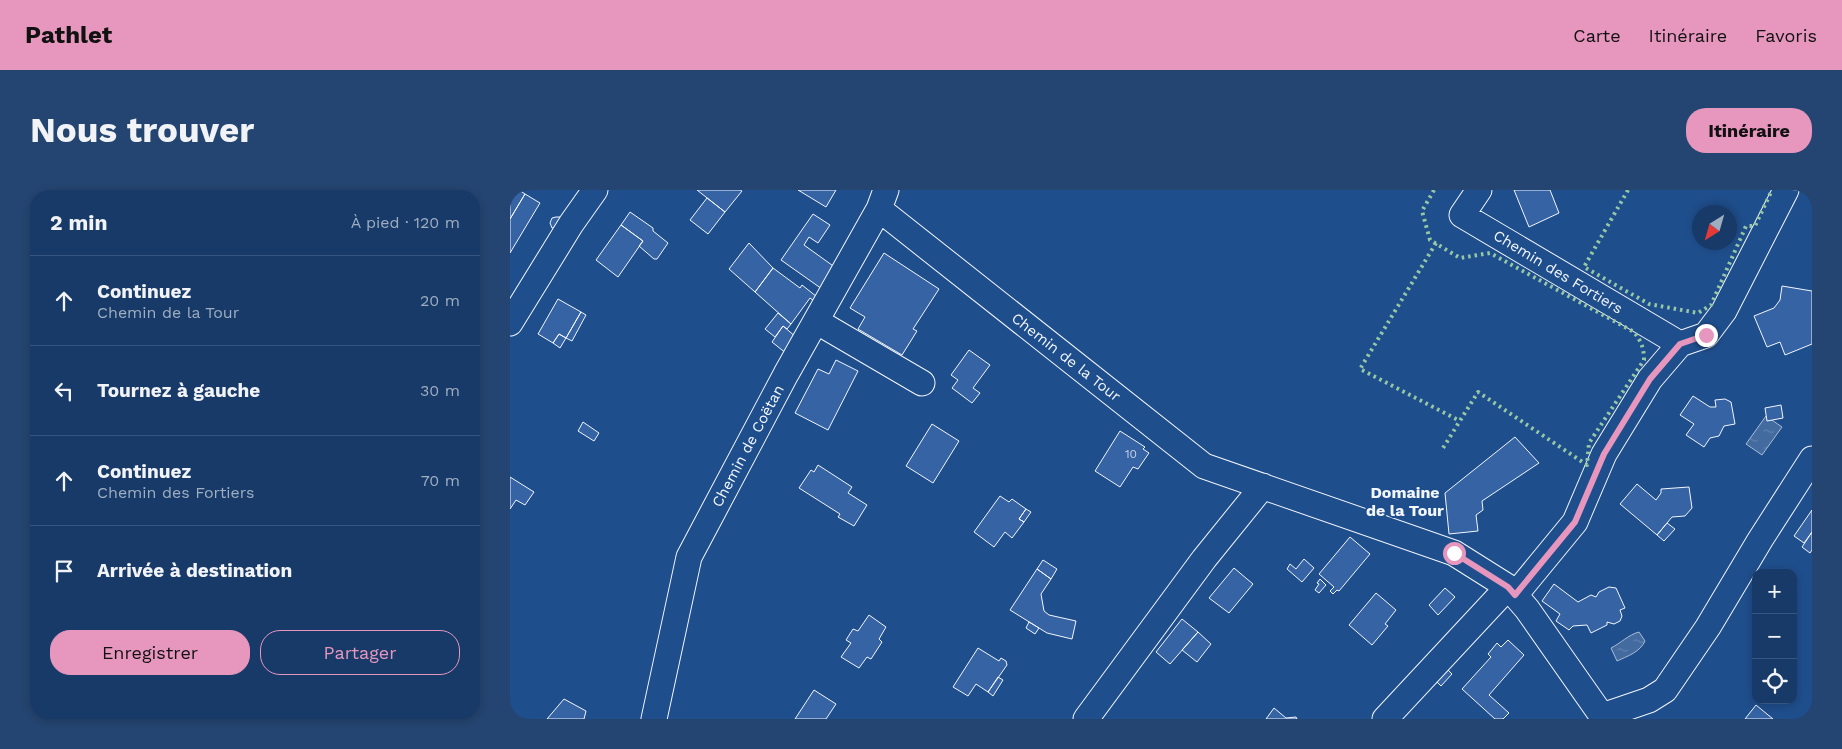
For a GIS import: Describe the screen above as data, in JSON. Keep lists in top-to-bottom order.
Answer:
{
  "streets": {
    "street": ["Chemin des Fortiers", "Chemin de la Tour", "Chemin de Coëtan"]
  },
  "crossings": [
    ["Chemin de la Tour", "Chemin de Coëtan"]
  ],
  "districts": ["Domaine de la Tour"],
  "house_numbers": ["10"],
  "north": "bottom left",
  "page": {
    "header": "Pathlet",
    "nav": ["Carte", "Itinéraire", "Favoris"],
    "buttons": [
      "Itinéraire",
      ["Enregistrer", "Partager"]
    ],
    "title": "Nous trouver",
    "heading": ["2 min", "À pied · 120 m"],
    "list": [
      ["Continuez", "Chemin de la Tour", "20 m"],
      ["Tournez à gauche", "30 m"],
      ["Continuez", "Chemin des Fortiers", "70 m"],
      "Arrivée à destination"
    ],
    "map_buttons": ["+", "−"]
  }
}
